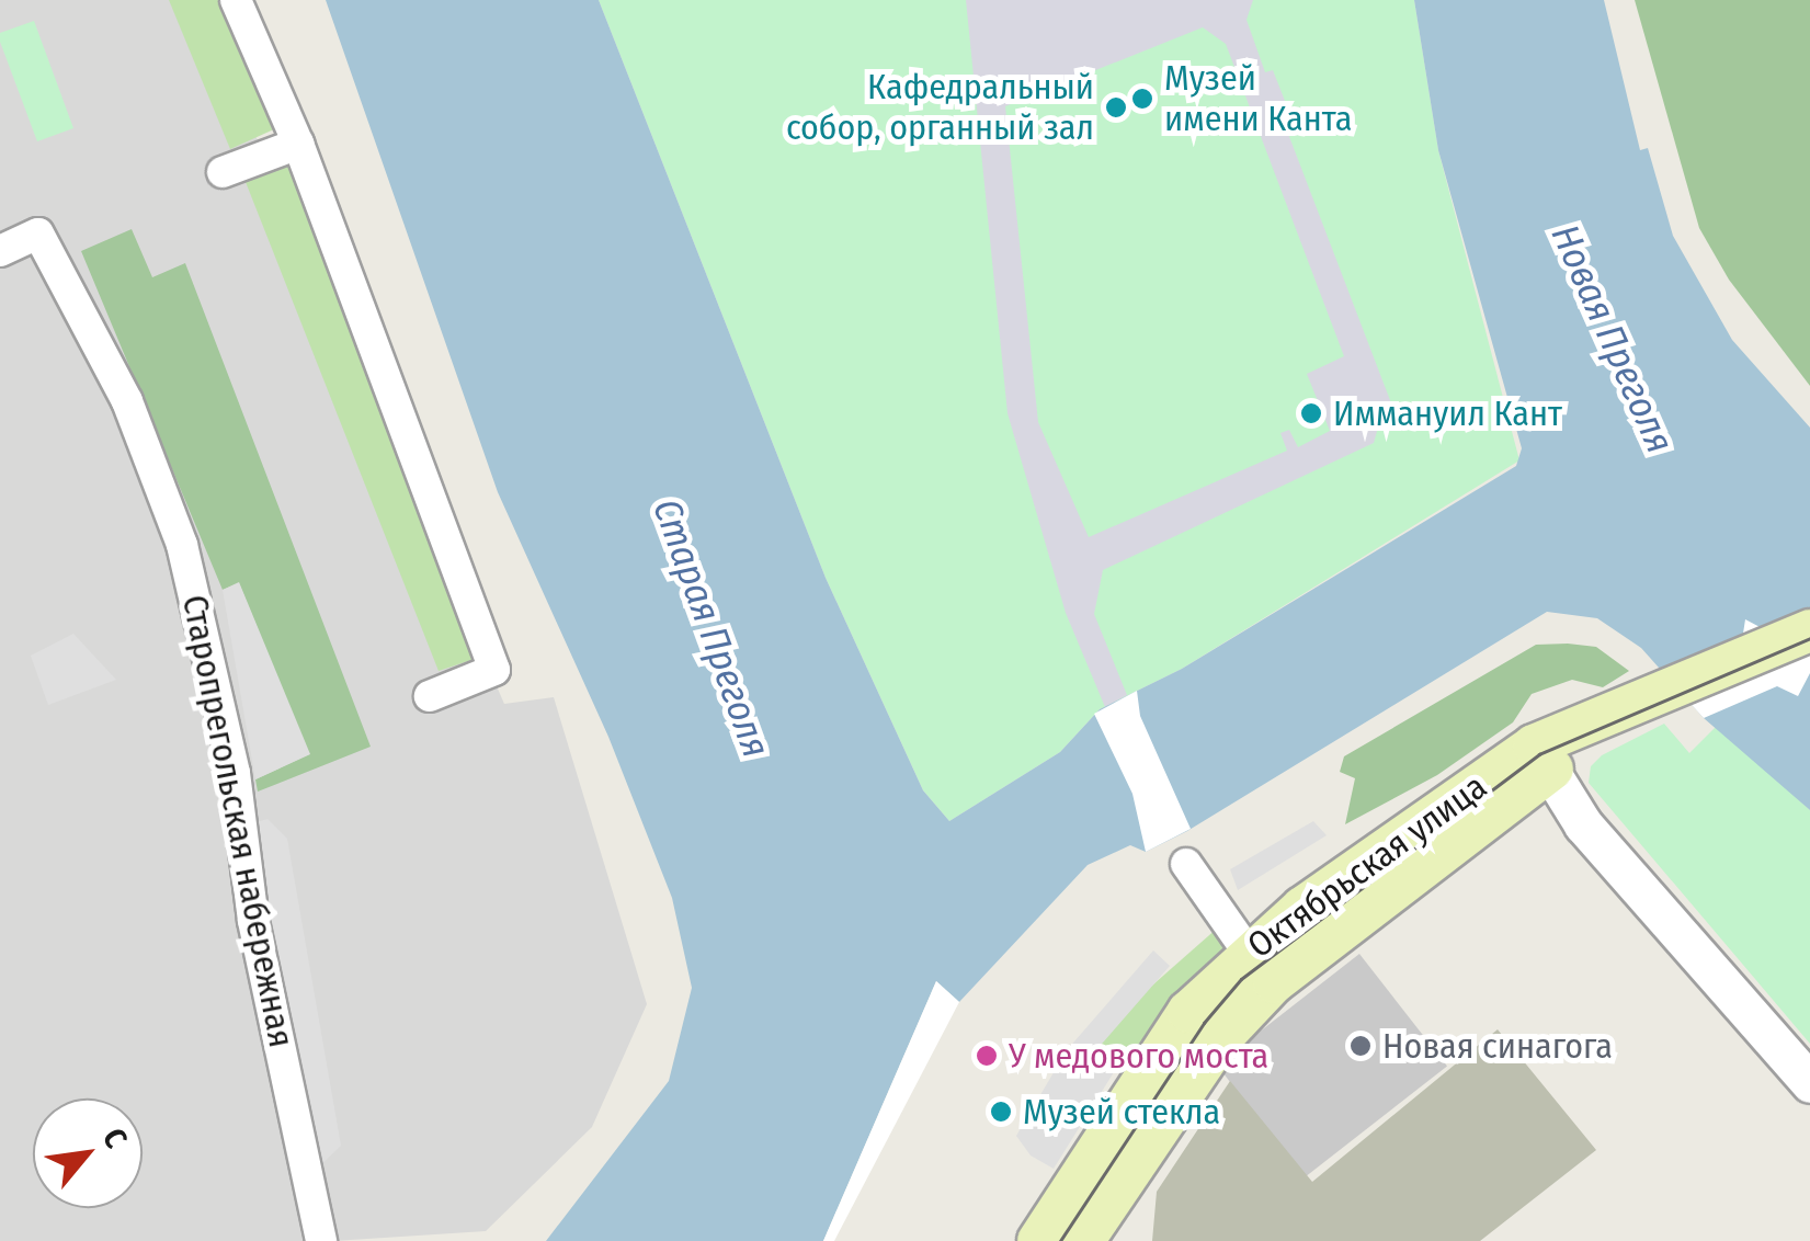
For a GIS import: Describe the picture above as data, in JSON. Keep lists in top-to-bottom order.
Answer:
{
  "streets": {
    "main road": ["Октябрьская улица"],
    "street": ["Старопрегольская набережная"]
  },
  "water": ["Новая Преголя", "Старая Преголя"],
  "places": [
    "Музей имени Канта",
    "Кафедральный собор, органный зал",
    "Иммануил Кант",
    "Новая синагога",
    "У медового моста",
    "Музей стекла"
  ],
  "north": "top right"
}
